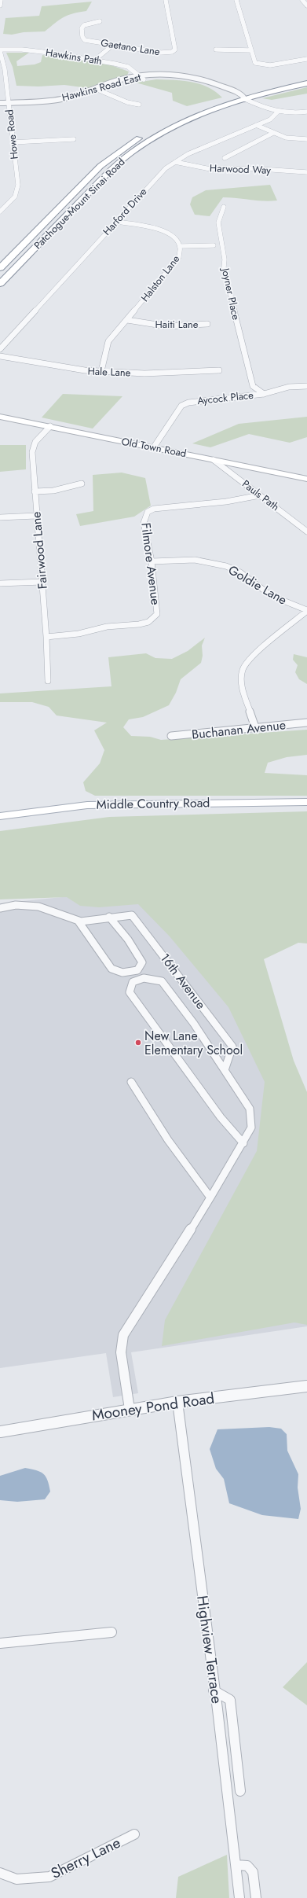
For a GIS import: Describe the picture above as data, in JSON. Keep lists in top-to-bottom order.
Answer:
{
  "streets": {
    "highway": ["Patchogue-Mount Sinai Road"],
    "main road": ["Old Town Road", "Middle Country Road"],
    "street": [
      "Gaetano Lane",
      "Hawkins Path",
      "Hawkins Road East",
      "Howe Road",
      "Harwood Way",
      "Harford Drive",
      "Halston Lane",
      "Joyner Place",
      "Haiti Lane",
      "Hale Lane",
      "Aycock Place",
      "Pauls Path",
      "Fairwood Lane",
      "Filmore Avenue",
      "Goldie Lane",
      "Buchanan Avenue",
      "16th Avenue",
      "Mooney Pond Road",
      "Highview Terrace",
      "Sherry Lane"
    ]
  },
  "crossings": [
    ["Hawkins Path", "Hawkins Road East"],
    ["Hawkins Path", "Howe Road"],
    ["Hawkins Road East", "Howe Road"],
    ["Hawkins Road East", "Patchogue-Mount Sinai Road"],
    ["Harwood Way", "Harford Drive"],
    ["Harford Drive", "Halston Lane"],
    ["Halston Lane", "Haiti Lane"],
    ["Halston Lane", "Hale Lane"],
    ["Joyner Place", "Aycock Place"],
    ["Aycock Place", "Old Town Road"],
    ["Old Town Road", "Pauls Path"],
    ["Old Town Road", "Fairwood Lane"],
    ["Pauls Path", "Filmore Avenue"],
    ["Fairwood Lane", "Filmore Avenue"],
    ["Filmore Avenue", "Goldie Lane"],
    ["Mooney Pond Road", "Highview Terrace"]
  ],
  "places": ["New Lane Elementary School"]
}
